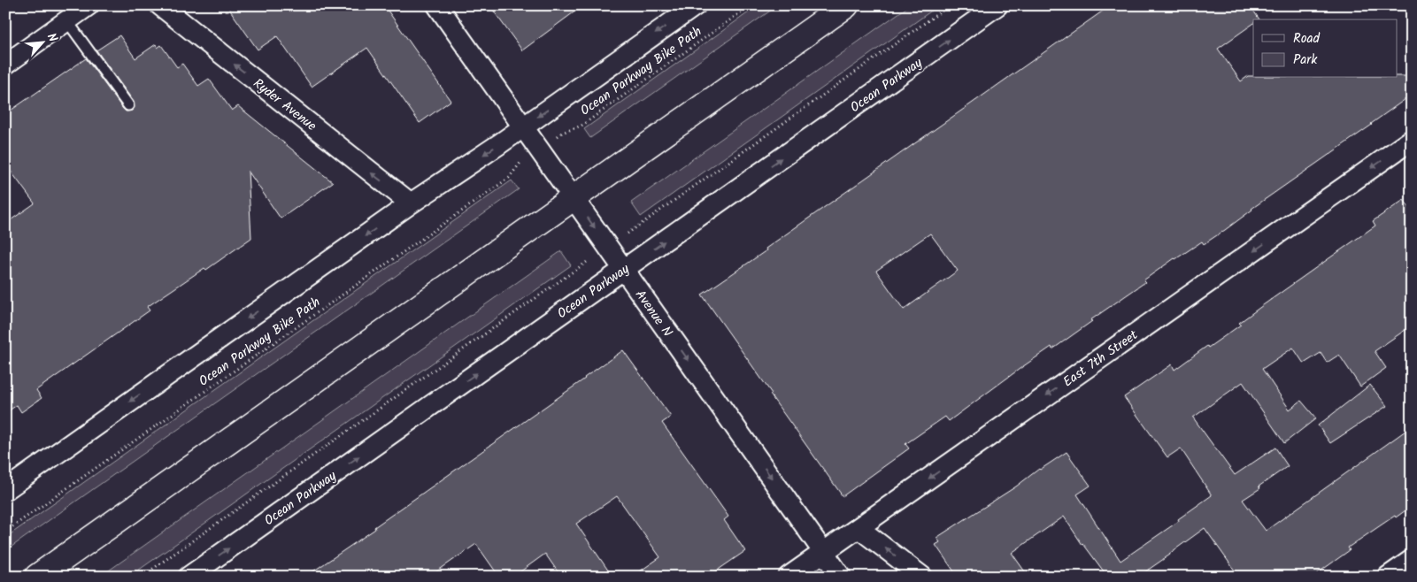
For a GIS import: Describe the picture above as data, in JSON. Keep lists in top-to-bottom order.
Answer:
{
  "streets": {
    "street": [
      "Ocean Parkway",
      "Ryder Avenue",
      "Avenue N",
      "East 7th Street"
    ],
    "path": ["Ocean Parkway Bike Path"]
  },
  "crossings": [
    ["Ocean Parkway", "Avenue N"],
    ["Avenue N", "East 7th Street"]
  ],
  "one_way": ["Ryder Avenue", "Avenue N", "East 7th Street"],
  "legend": ["Road", "Park"],
  "north": "top right"
}
